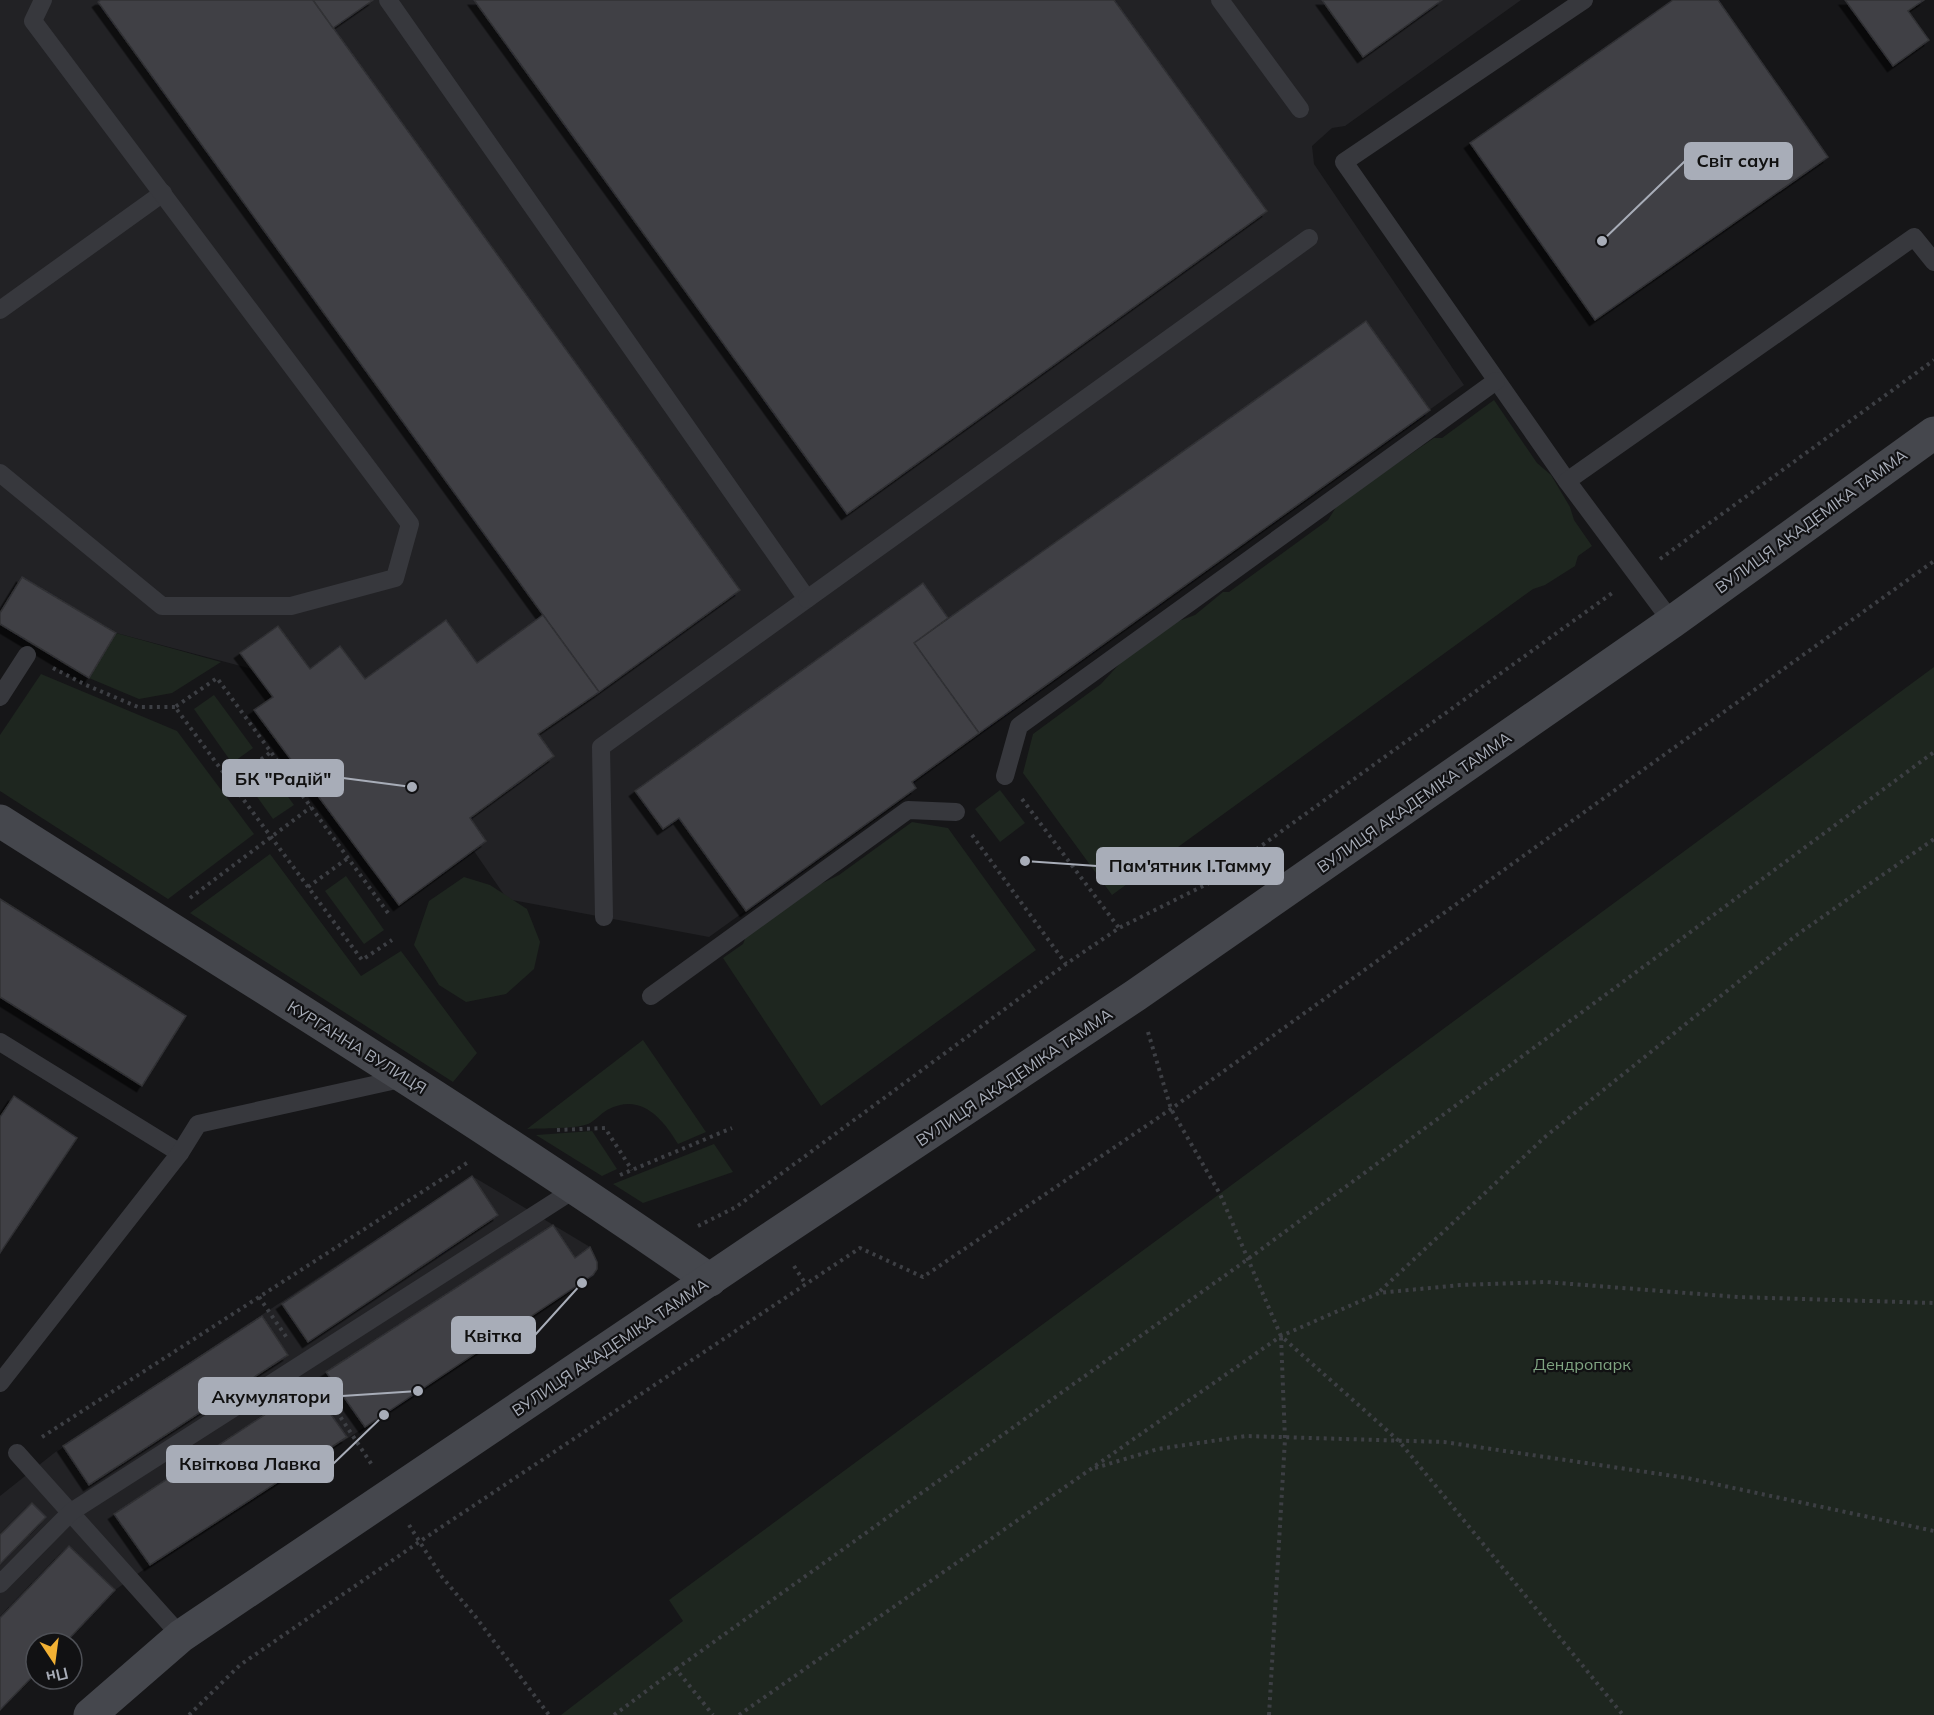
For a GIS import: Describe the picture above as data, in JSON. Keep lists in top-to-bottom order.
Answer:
{
  "streets": {
    "main road": ["ВУЛИЦЯ АКАДЕМІКА ТАММА", "КУРГАННА ВУЛИЦЯ"]
  },
  "crossings": [
    ["ВУЛИЦЯ АКАДЕМІКА ТАММА", "КУРГАННА ВУЛИЦЯ"]
  ],
  "parks": ["Дендропарк"],
  "places": [
    "Світ саун",
    "БК \"Радій\"",
    "Пам'ятник І.Тамму",
    "Квітка",
    "Акумулятори",
    "Квіткова Лавка"
  ],
  "north": "bottom"
}
